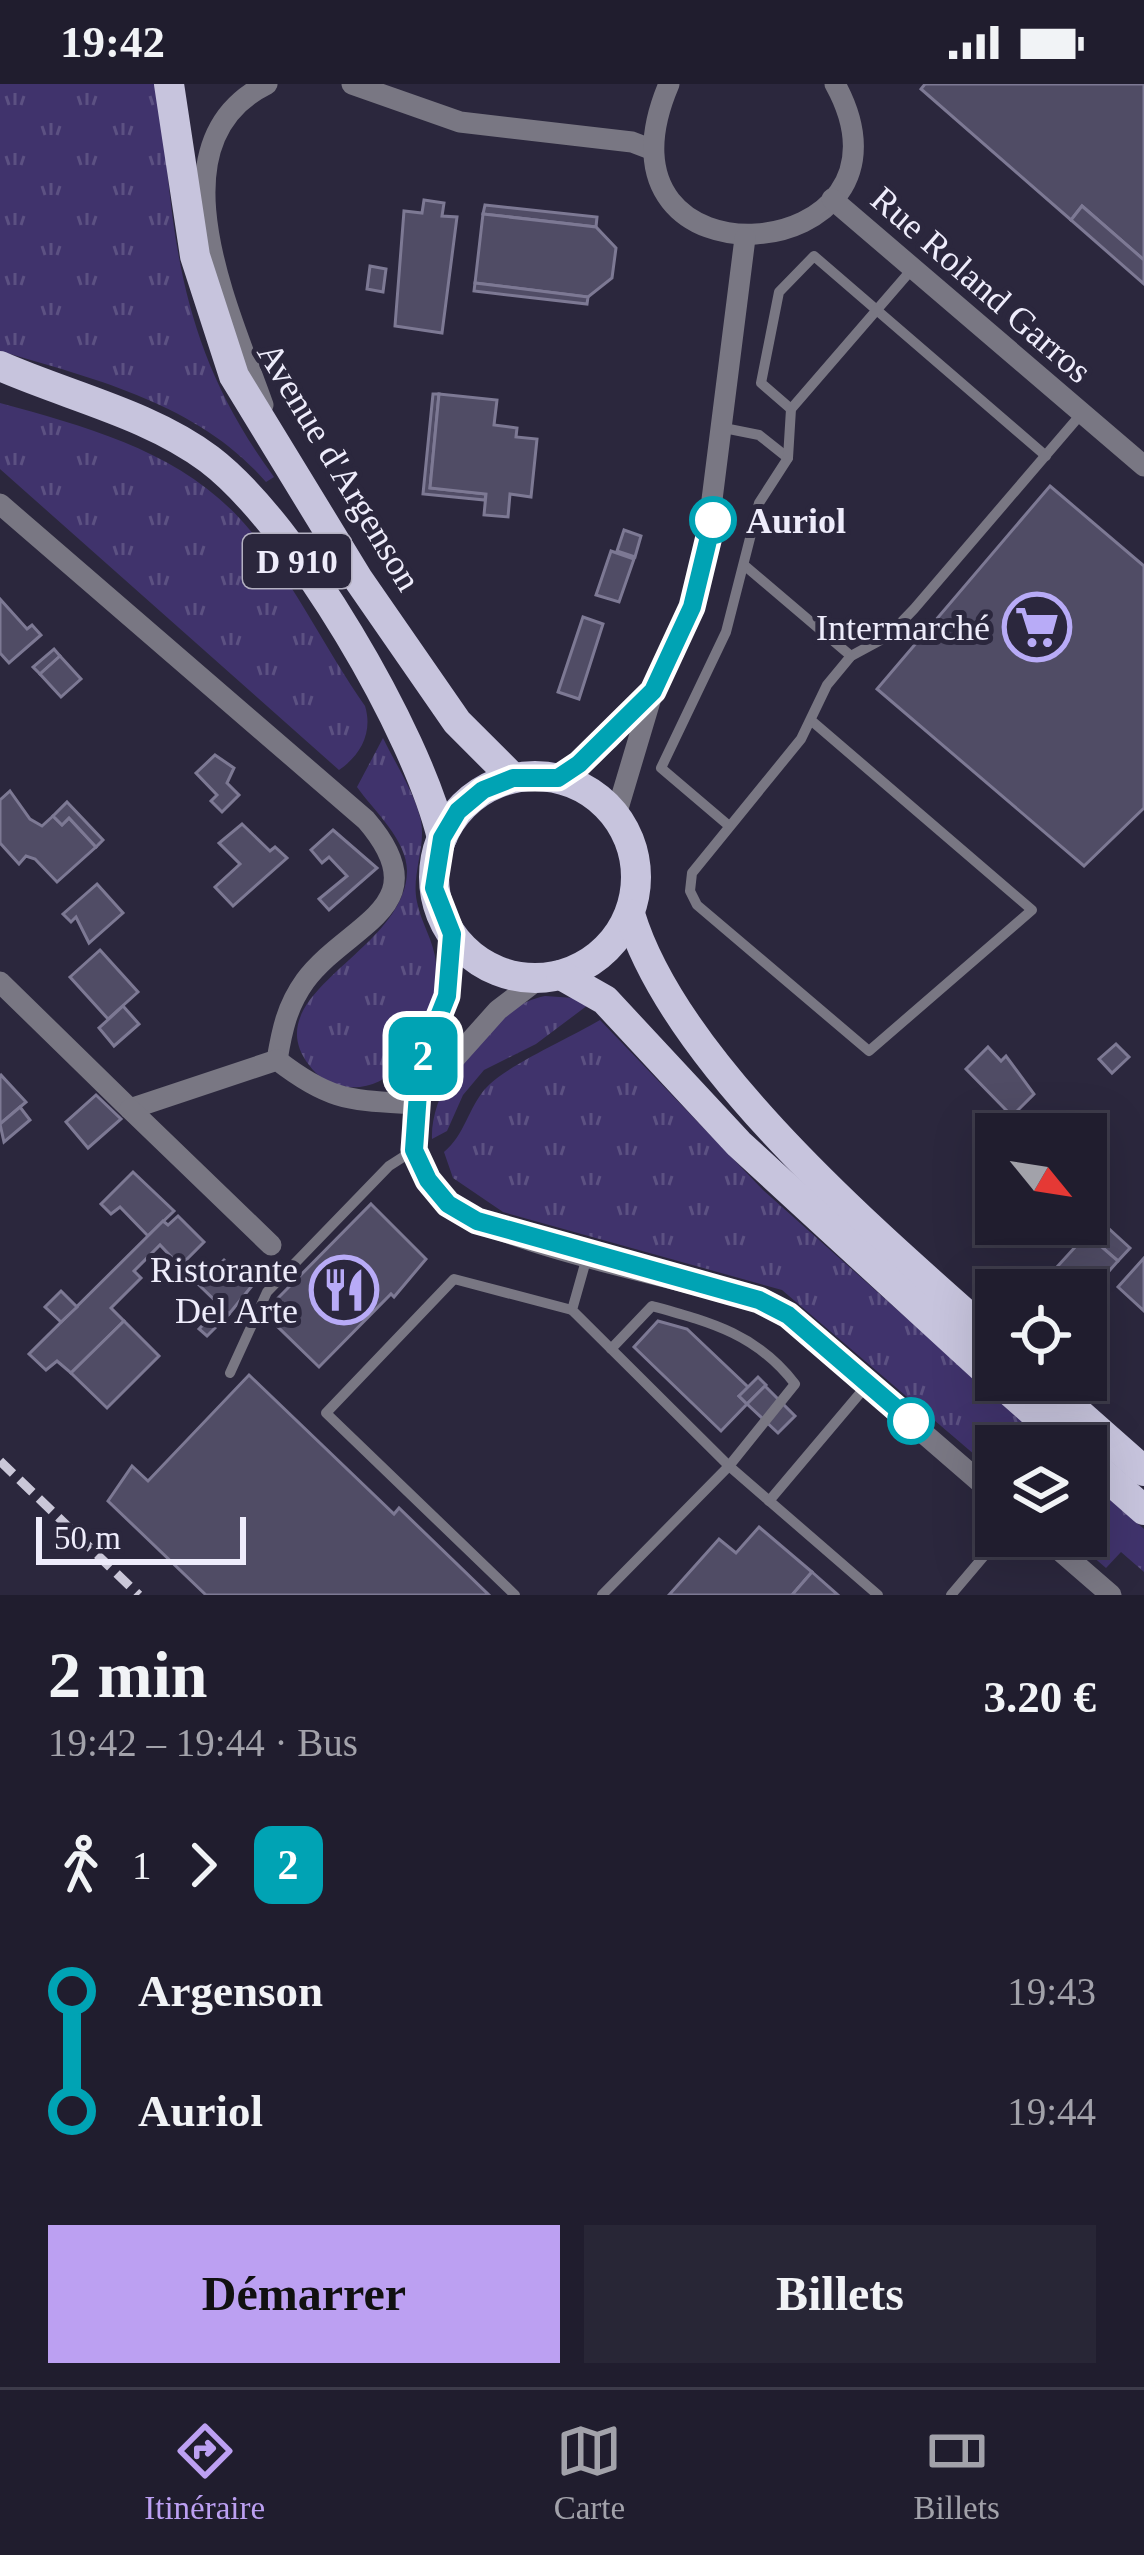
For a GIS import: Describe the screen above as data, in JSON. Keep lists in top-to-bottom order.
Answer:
{
  "streets": {
    "main road": ["Avenue d'Argenson", "D 910"],
    "street": ["Rue Roland Garros"]
  },
  "crossings": [
    ["Avenue d'Argenson", "D 910"]
  ],
  "places": {
    "other": ["Auriol"],
    "supermarket": ["Intermarché"],
    "restaurant": ["Ristorante Del Arte"]
  },
  "lines": ["bus line 2"],
  "scale_bar": "50 m",
  "north": "bottom right",
  "page": {
    "status": "19:42",
    "on_map": "2",
    "scale": "50 m",
    "heading": ["2 min", "19:42 – 19:44 · Bus", "3.20 €"],
    "legs": ["1", "2"],
    "list": [
      {
        "name": "Argenson",
        "value": "19:43"
      },
      {
        "name": "Auriol",
        "value": "19:44"
      }
    ],
    "buttons": ["Démarrer", "Billets"],
    "tabs": ["Itinéraire", "Carte", "Billets"]
  }
}
